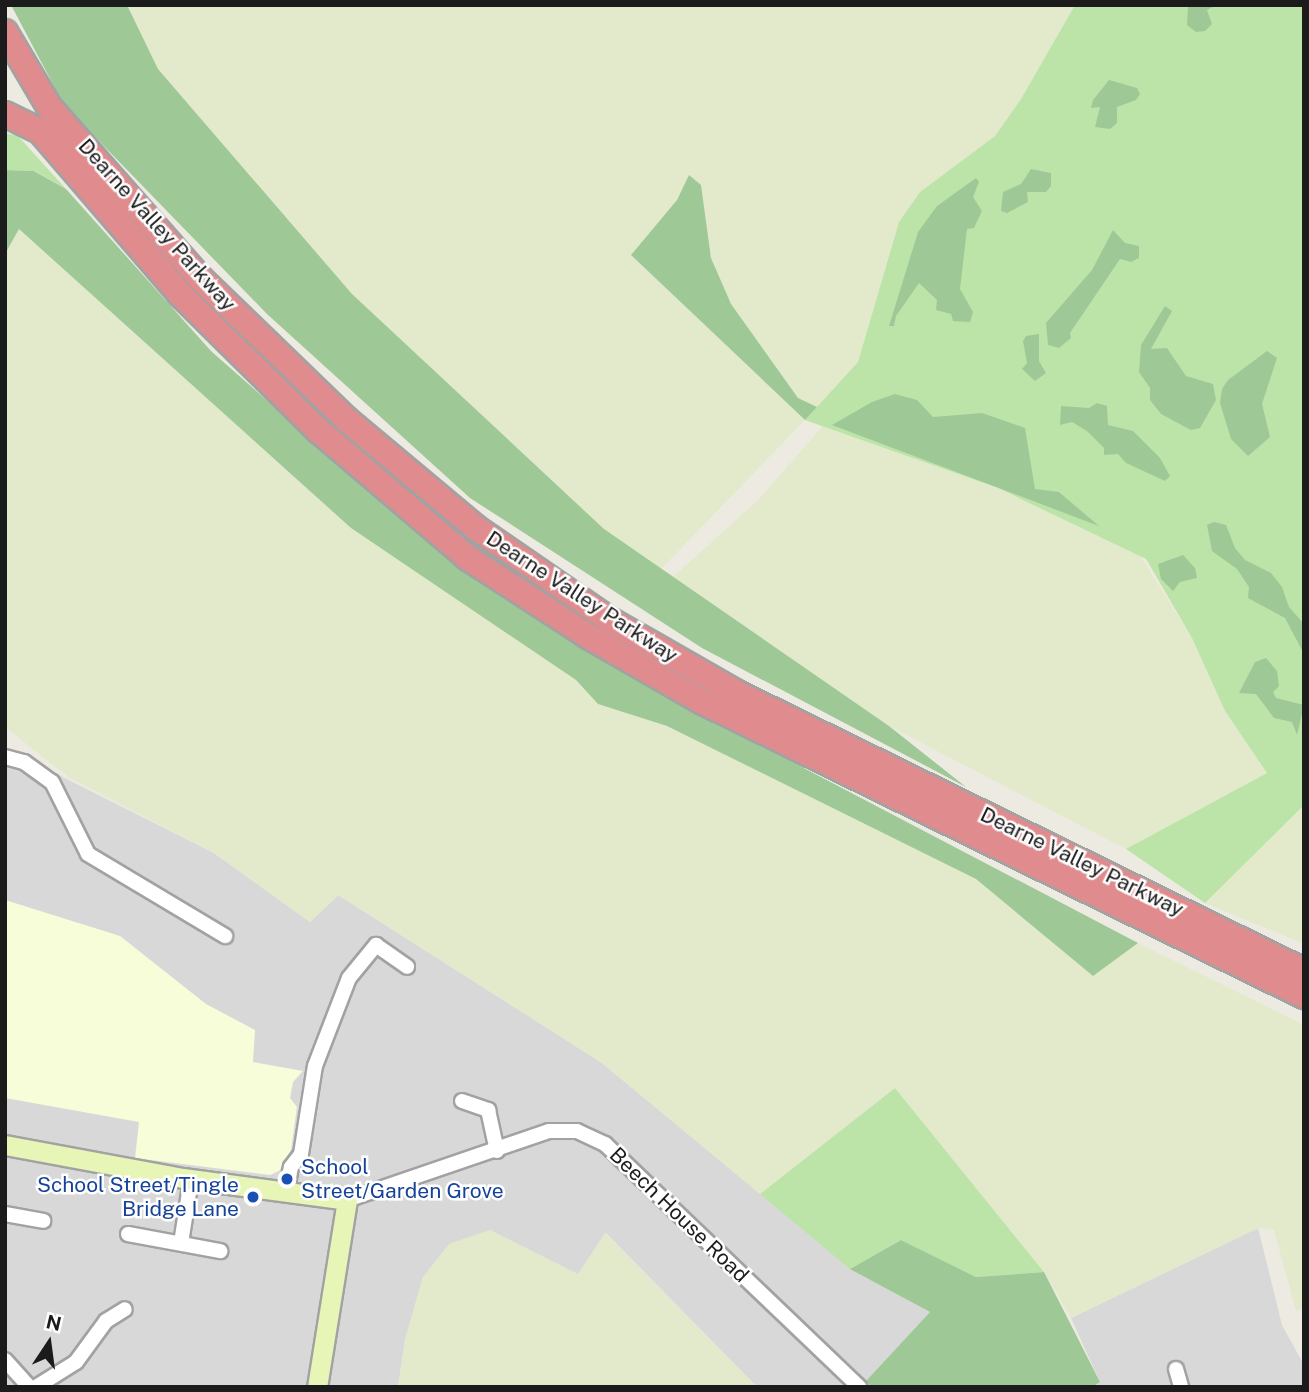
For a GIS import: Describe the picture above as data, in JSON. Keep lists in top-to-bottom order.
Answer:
{
  "streets": {
    "highway": ["Dearne Valley Parkway"],
    "street": ["Beech House Road"]
  },
  "places": ["School Street/Garden Grove", "School Street/Tingle Bridge Lane"],
  "north": "top"
}
